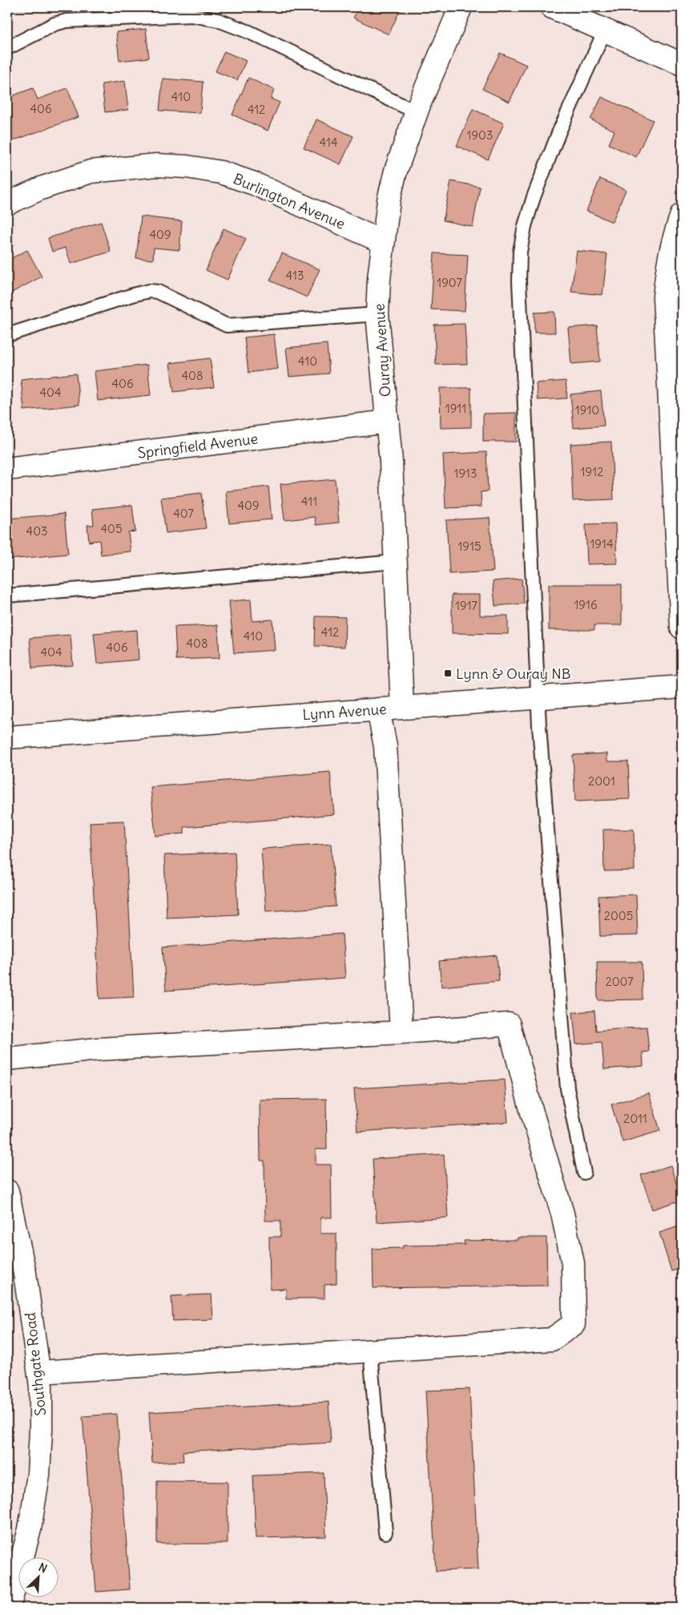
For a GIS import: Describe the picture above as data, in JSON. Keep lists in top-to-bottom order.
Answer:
{
  "streets": {
    "street": [
      "Burlington Avenue",
      "Ouray Avenue",
      "Springfield Avenue",
      "Lynn Avenue",
      "Southgate Road"
    ]
  },
  "crossings": [
    ["Burlington Avenue", "Ouray Avenue"],
    ["Ouray Avenue", "Springfield Avenue"],
    ["Ouray Avenue", "Lynn Avenue"]
  ],
  "places": {
    "transit": ["Lynn & Ouray NB"]
  },
  "house_numbers": [
    "410",
    "406",
    "412",
    "1903",
    "414",
    "409",
    "413",
    "1907",
    "410",
    "408",
    "406",
    "404",
    "1911",
    "1910",
    "1912",
    "1913",
    "411",
    "409",
    "407",
    "405",
    "403",
    "1914",
    "1915",
    "1916",
    "1917",
    "412",
    "410",
    "408",
    "406",
    "404",
    "2001",
    "2005",
    "2007",
    "2011"
  ],
  "north": "top right"
}
